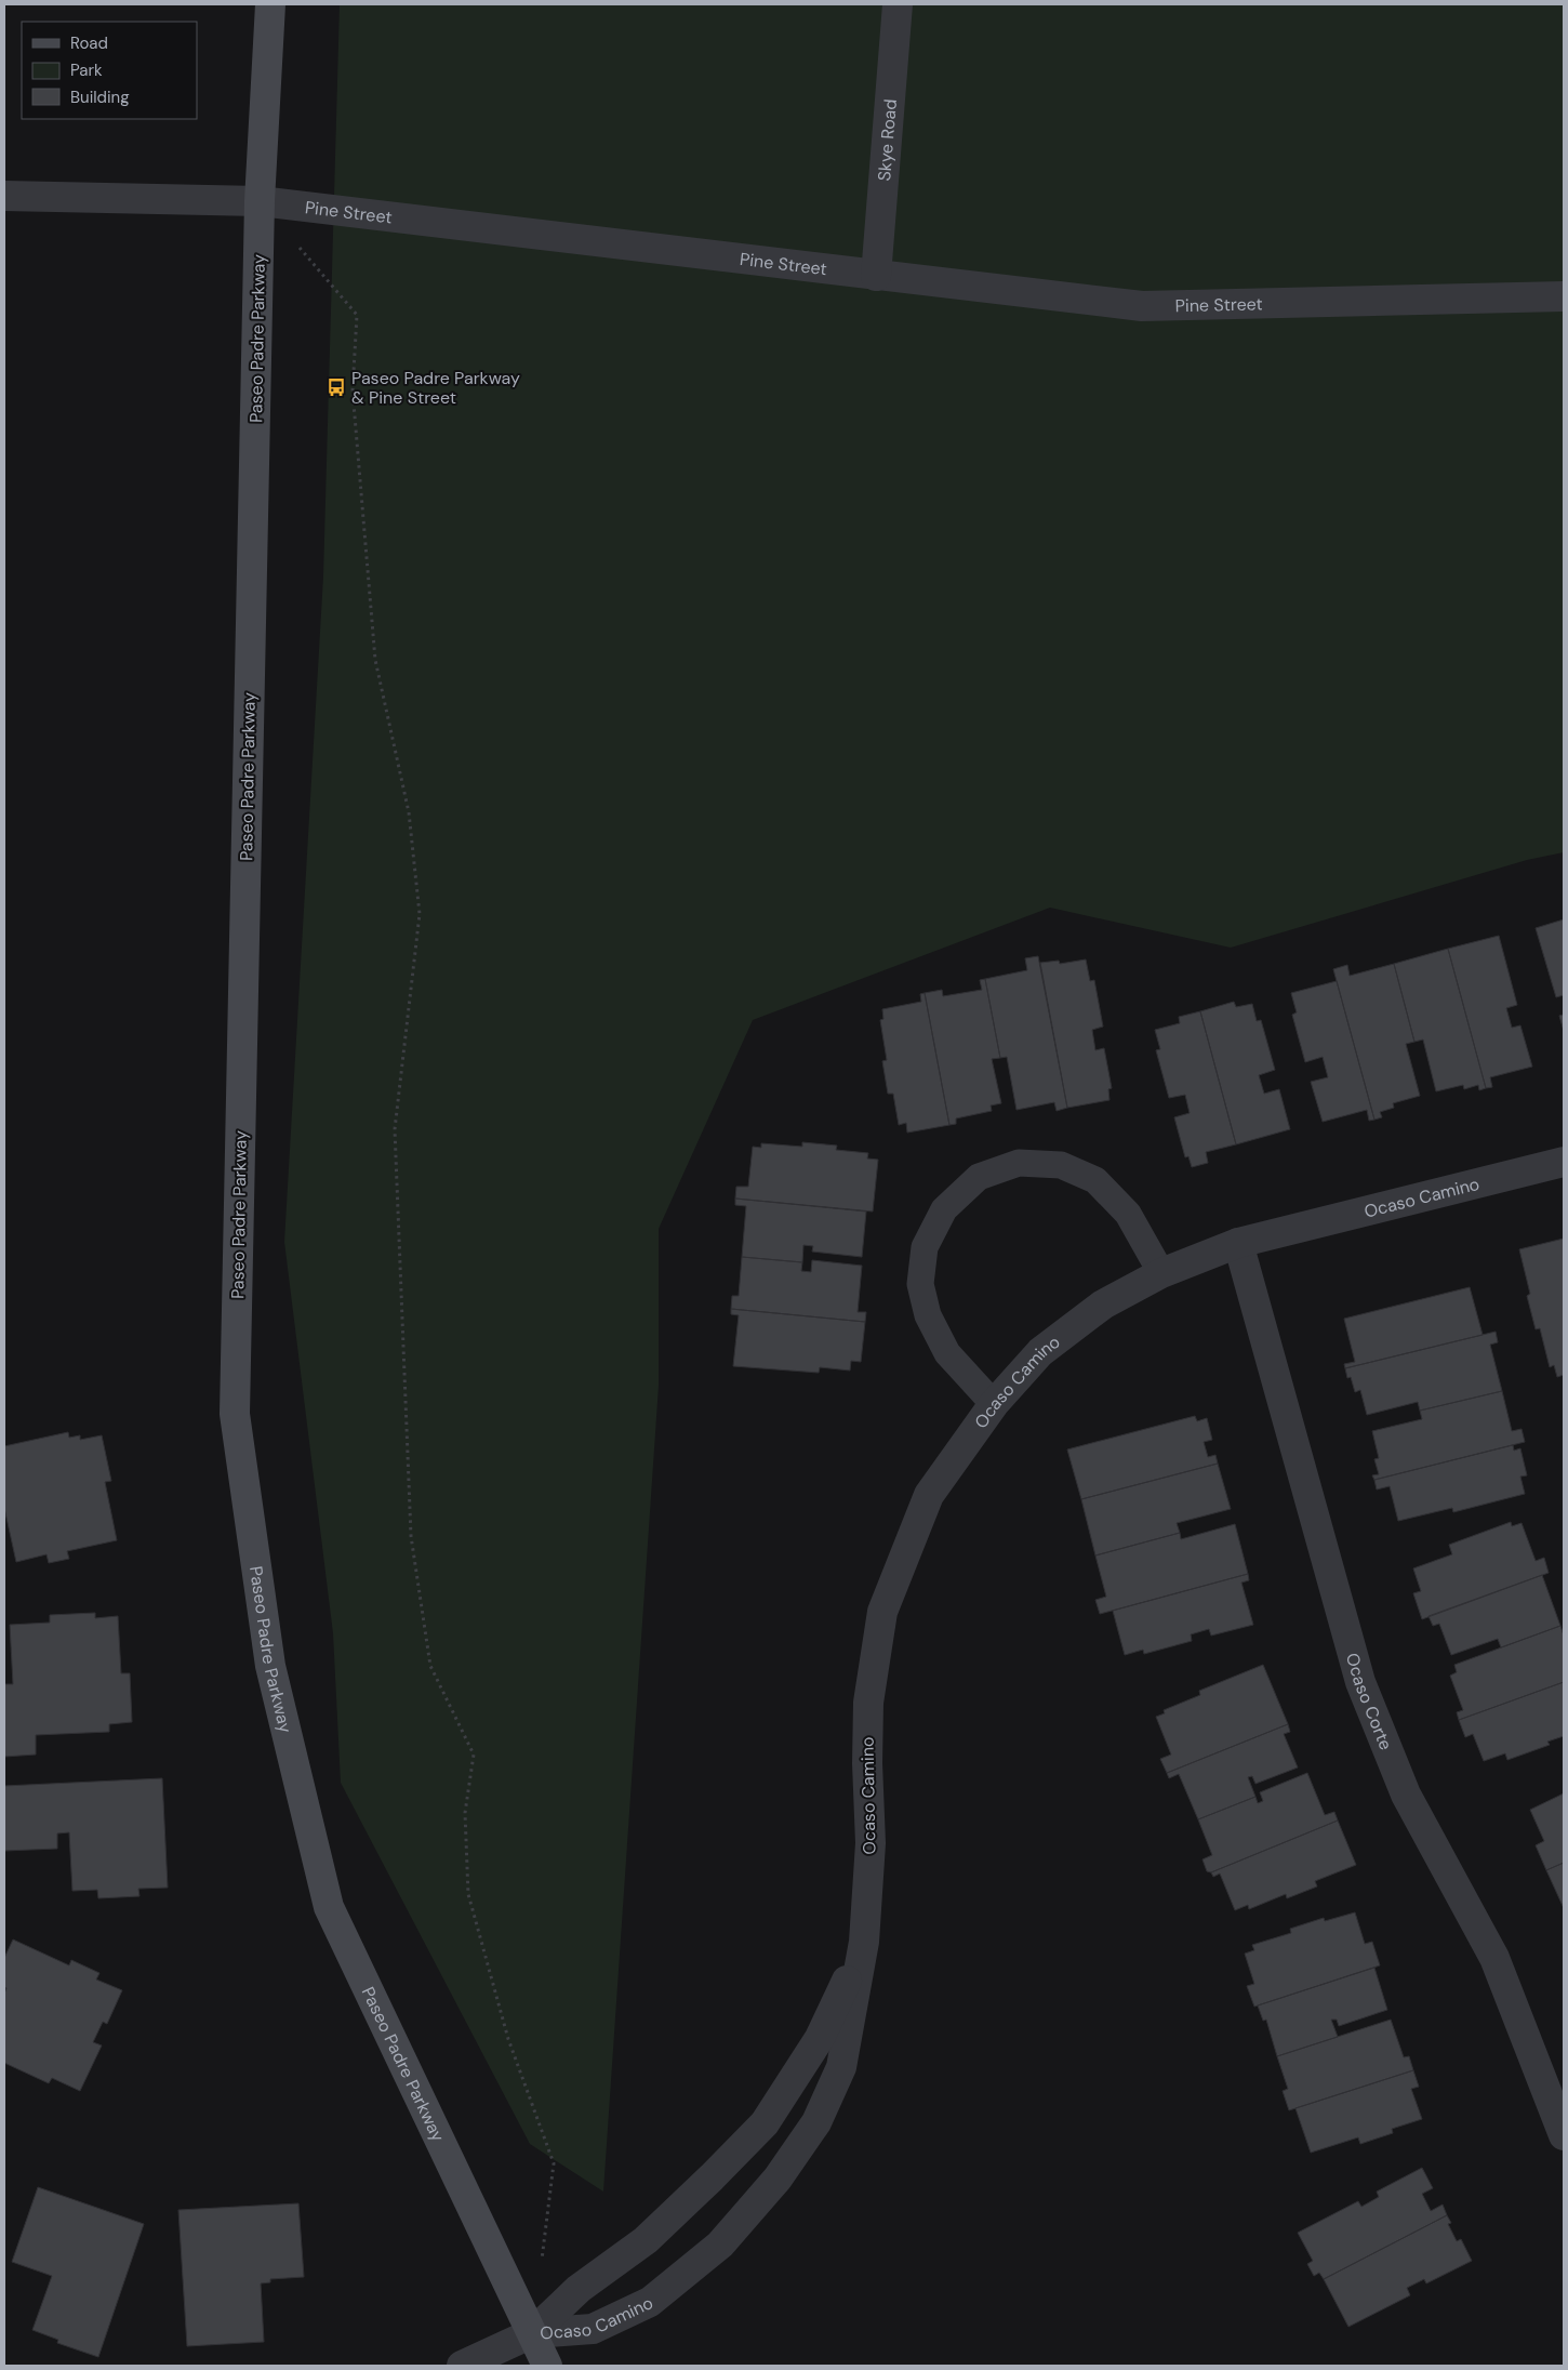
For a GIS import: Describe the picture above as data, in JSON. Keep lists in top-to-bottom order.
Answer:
{
  "streets": {
    "main road": ["Paseo Padre Parkway"],
    "street": [
      "Skye Road",
      "Pine Street",
      "Ocaso Camino",
      "Ocaso Corte"
    ]
  },
  "crossings": [
    ["Skye Road", "Pine Street"],
    ["Pine Street", "Paseo Padre Parkway"],
    ["Paseo Padre Parkway", "Ocaso Camino"],
    ["Ocaso Camino", "Ocaso Corte"]
  ],
  "places": {
    "bus stop": ["Paseo Padre Parkway & Pine Street"]
  },
  "legend": ["Road", "Park", "Building"]
}
